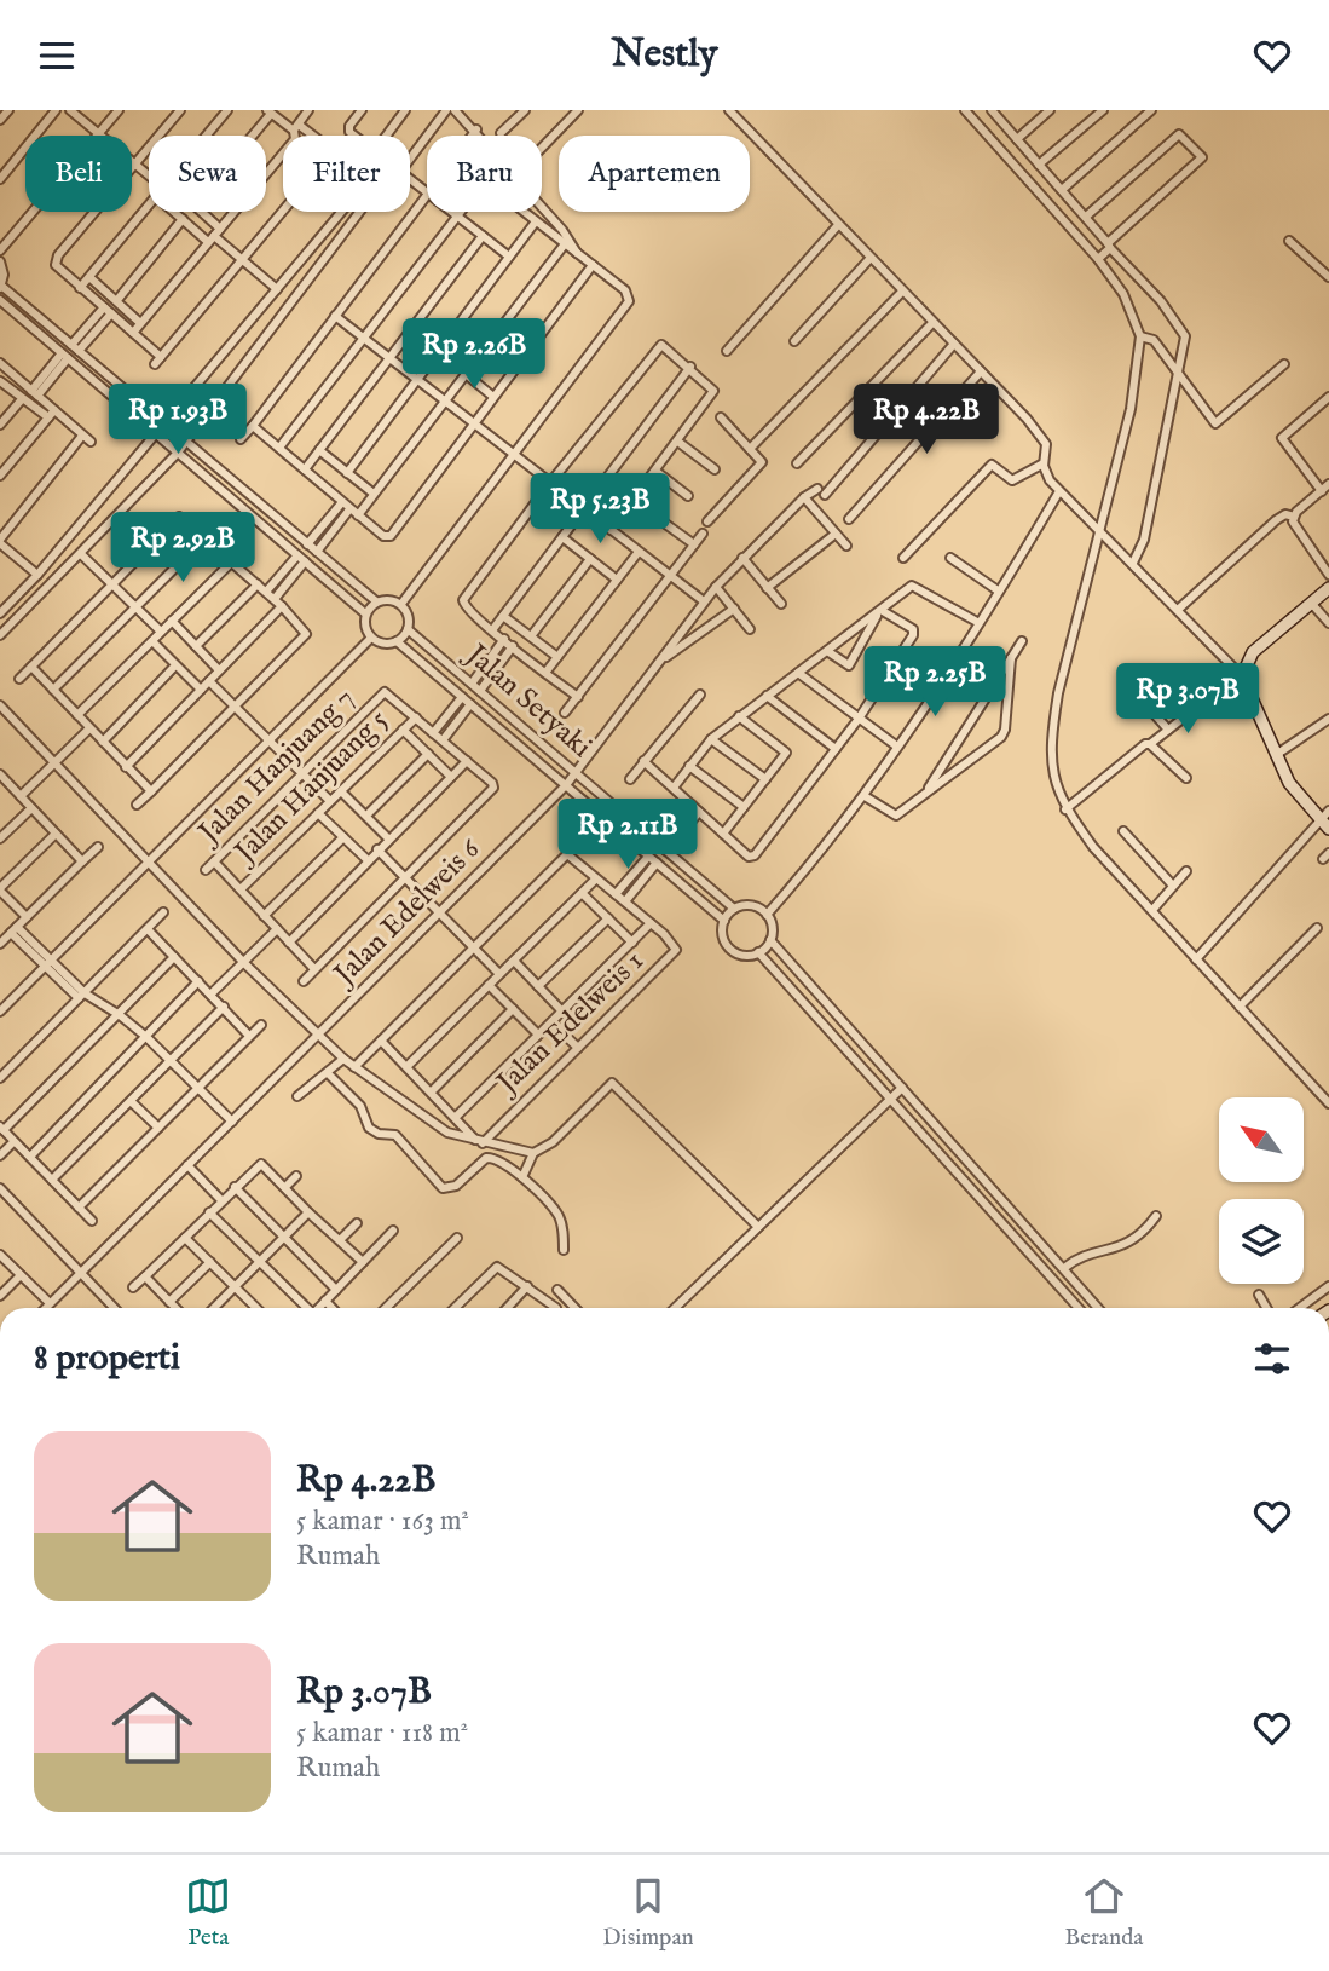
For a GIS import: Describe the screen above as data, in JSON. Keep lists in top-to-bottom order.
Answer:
{
  "streets": {
    "street": [
      "Jalan Setyaki",
      "Jalan Hanjuang 7",
      "Jalan Hanjuang 5",
      "Jalan Edelweis 6",
      "Jalan Edelweis 1"
    ]
  },
  "crossings": [
    ["Jalan Setyaki", "Jalan Edelweis 6"],
    ["Jalan Hanjuang 7", "Jalan Hanjuang 5"]
  ],
  "north": "top left",
  "page": {
    "header": "Nestly",
    "chip": [
      "Beli",
      "Sewa",
      "Filter",
      "Baru",
      "Apartemen"
    ],
    "price": [
      "Rp 2.26B",
      "Rp 1.93B",
      "Rp 4.22B",
      "Rp 5.23B",
      "Rp 2.92B",
      "Rp 2.25B",
      "Rp 3.07B",
      "Rp 2.11B"
    ],
    "heading": "8 properti",
    "list": [
      {
        "name": "Rp 4.22B",
        "note": "5 kamar · 163 m² · Rumah"
      },
      {
        "name": "Rp 3.07B",
        "note": "5 kamar · 118 m² · Rumah"
      }
    ],
    "tabs": ["Peta", "Disimpan", "Beranda"]
  }
}
